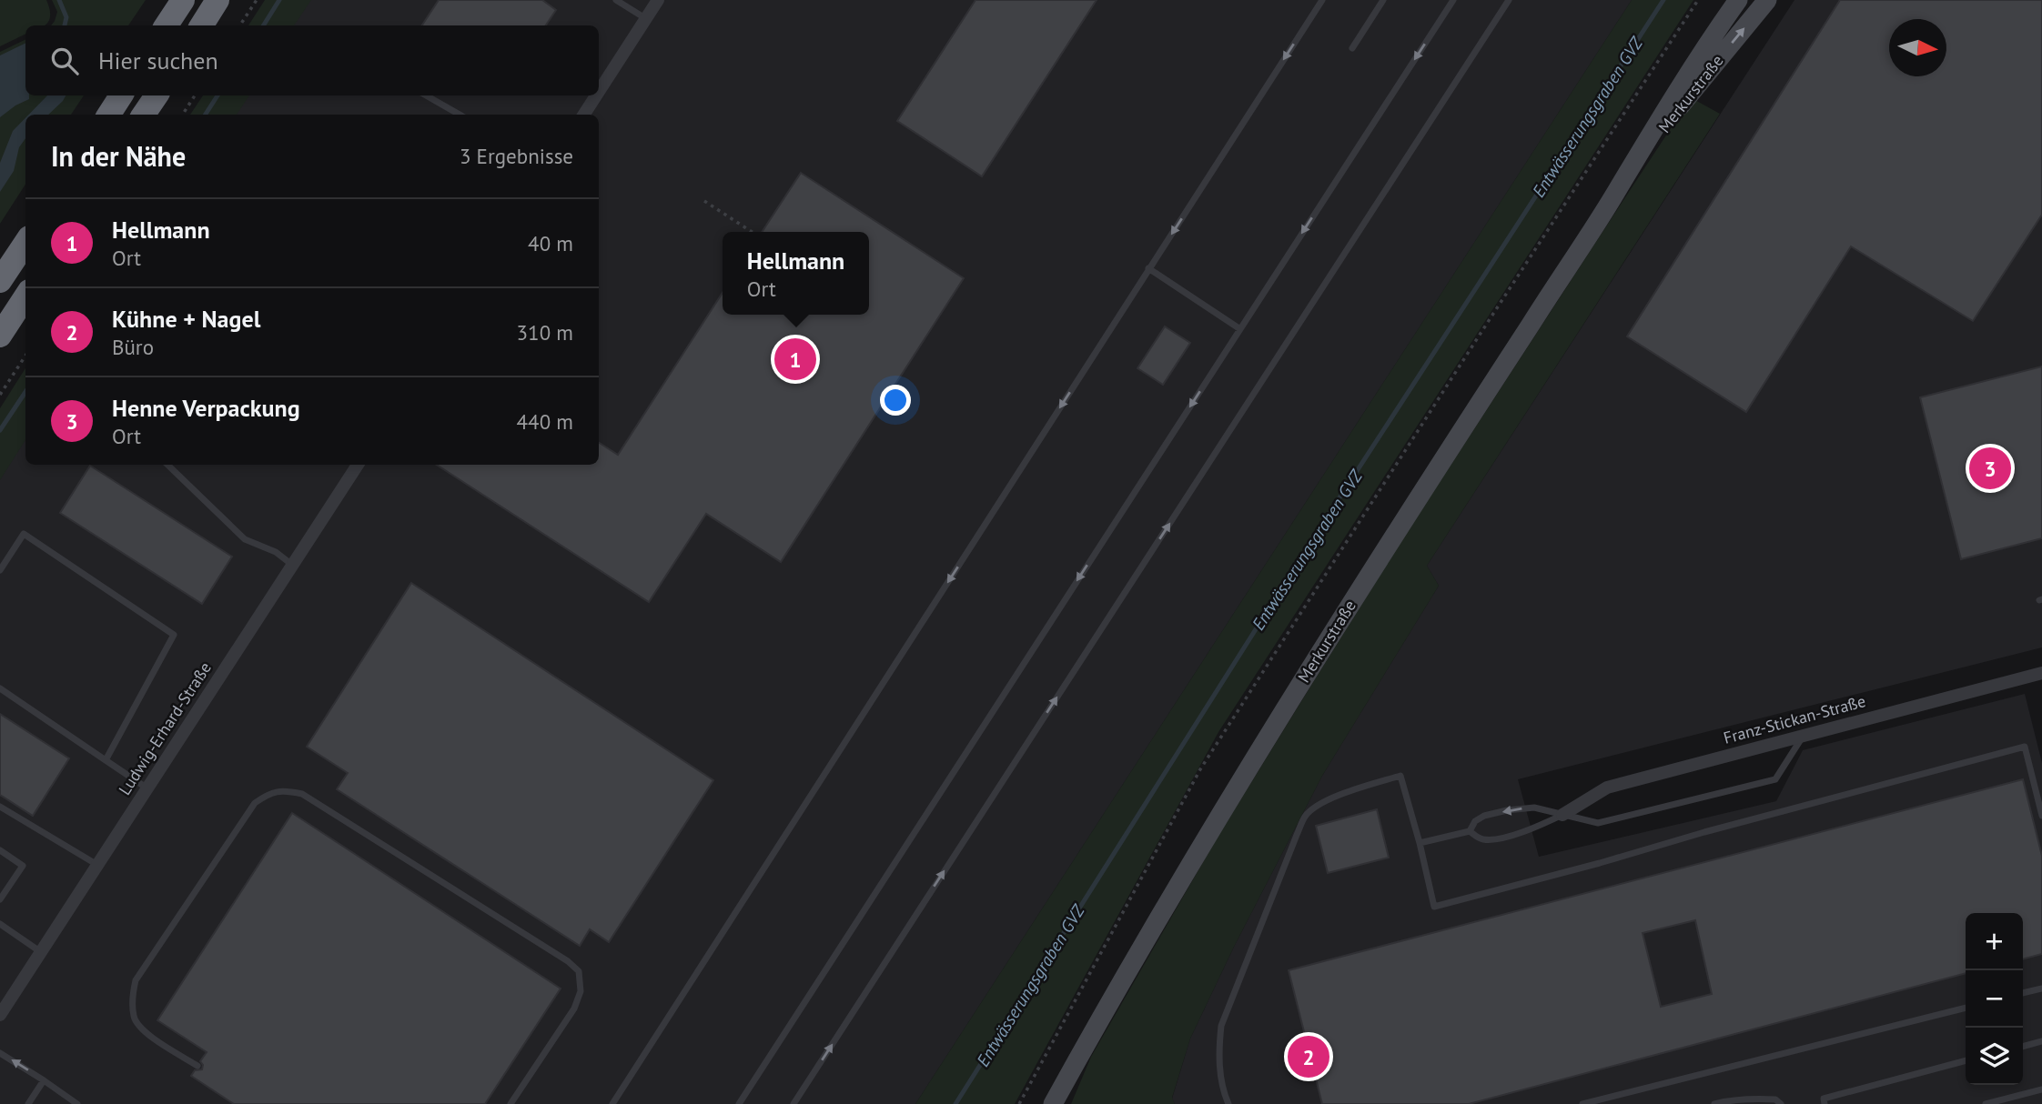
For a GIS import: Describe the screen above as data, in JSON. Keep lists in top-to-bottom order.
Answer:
{
  "streets": {
    "street": ["Merkurstraße", "Franz-Stickan-Straße", "Ludwig-Erhard-Straße"]
  },
  "water": ["Entwässerungsgraben GVZ"],
  "north": "right",
  "page": {
    "search": "Hier suchen",
    "heading": ["In der Nähe", "3 Ergebnisse"],
    "list": [
      {
        "mark": "1",
        "name": "Hellmann",
        "note": "Ort",
        "value": "40 m"
      },
      {
        "mark": "2",
        "name": "Kühne + Nagel",
        "note": "Büro",
        "value": "310 m"
      },
      {
        "mark": "3",
        "name": "Henne Verpackung",
        "note": "Ort",
        "value": "440 m"
      }
    ],
    "popup": ["Hellmann", "Ort"],
    "pins": ["1", "3", "2"],
    "map_buttons": ["+", "−"]
  }
}
